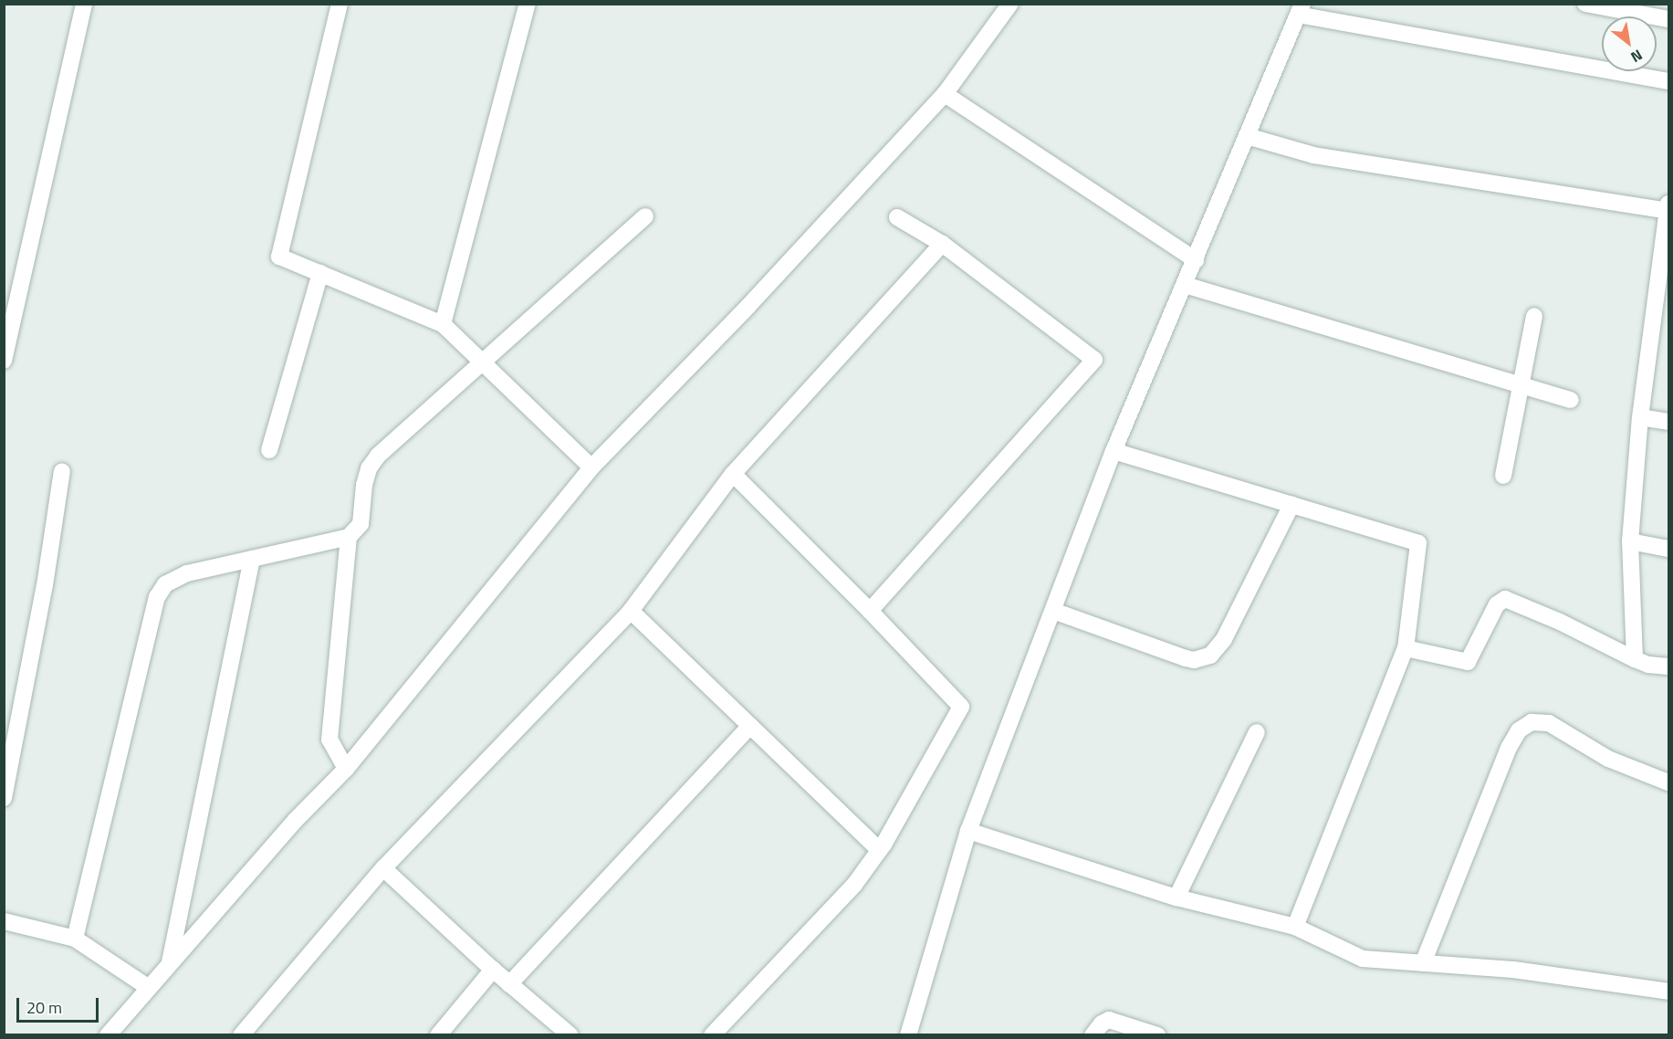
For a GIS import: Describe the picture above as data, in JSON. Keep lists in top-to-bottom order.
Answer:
{
  "scale_bar": "20 m",
  "north": "bottom right"
}
